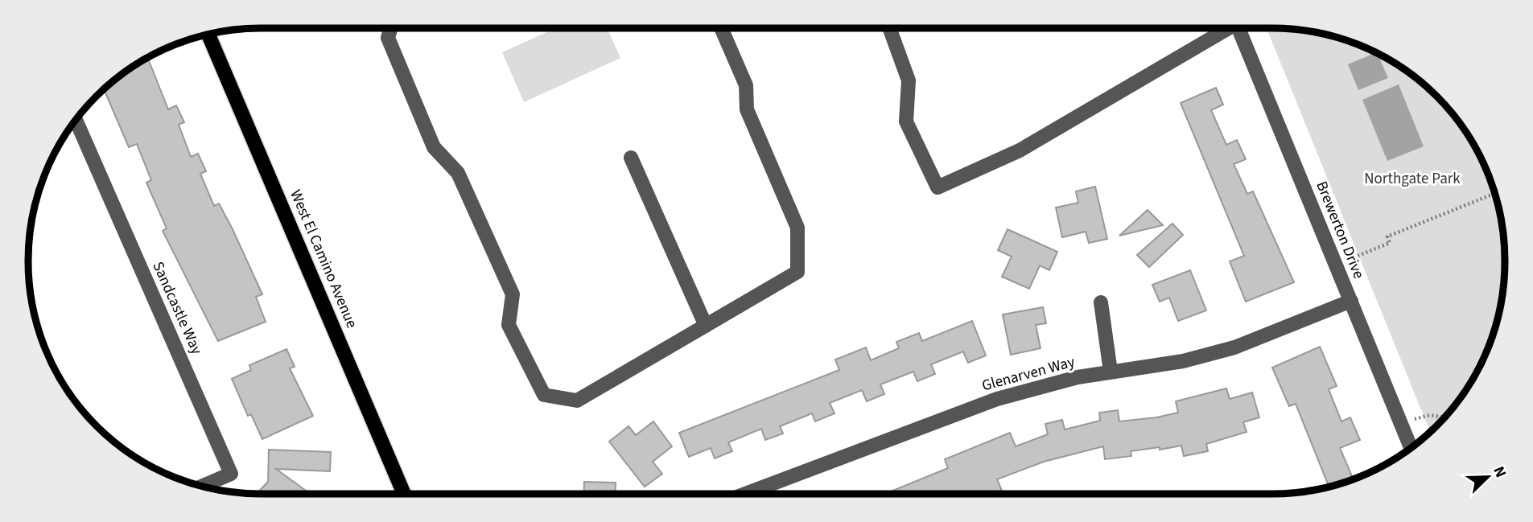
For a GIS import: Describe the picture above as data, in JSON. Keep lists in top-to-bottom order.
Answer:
{
  "streets": {
    "main road": ["West El Camino Avenue"],
    "street": ["Brewerton Drive", "Sandcastle Way", "Glenarven Way"]
  },
  "crossings": [
    ["Brewerton Drive", "Glenarven Way"]
  ],
  "parks": ["Northgate Park"],
  "north": "top right"
}
